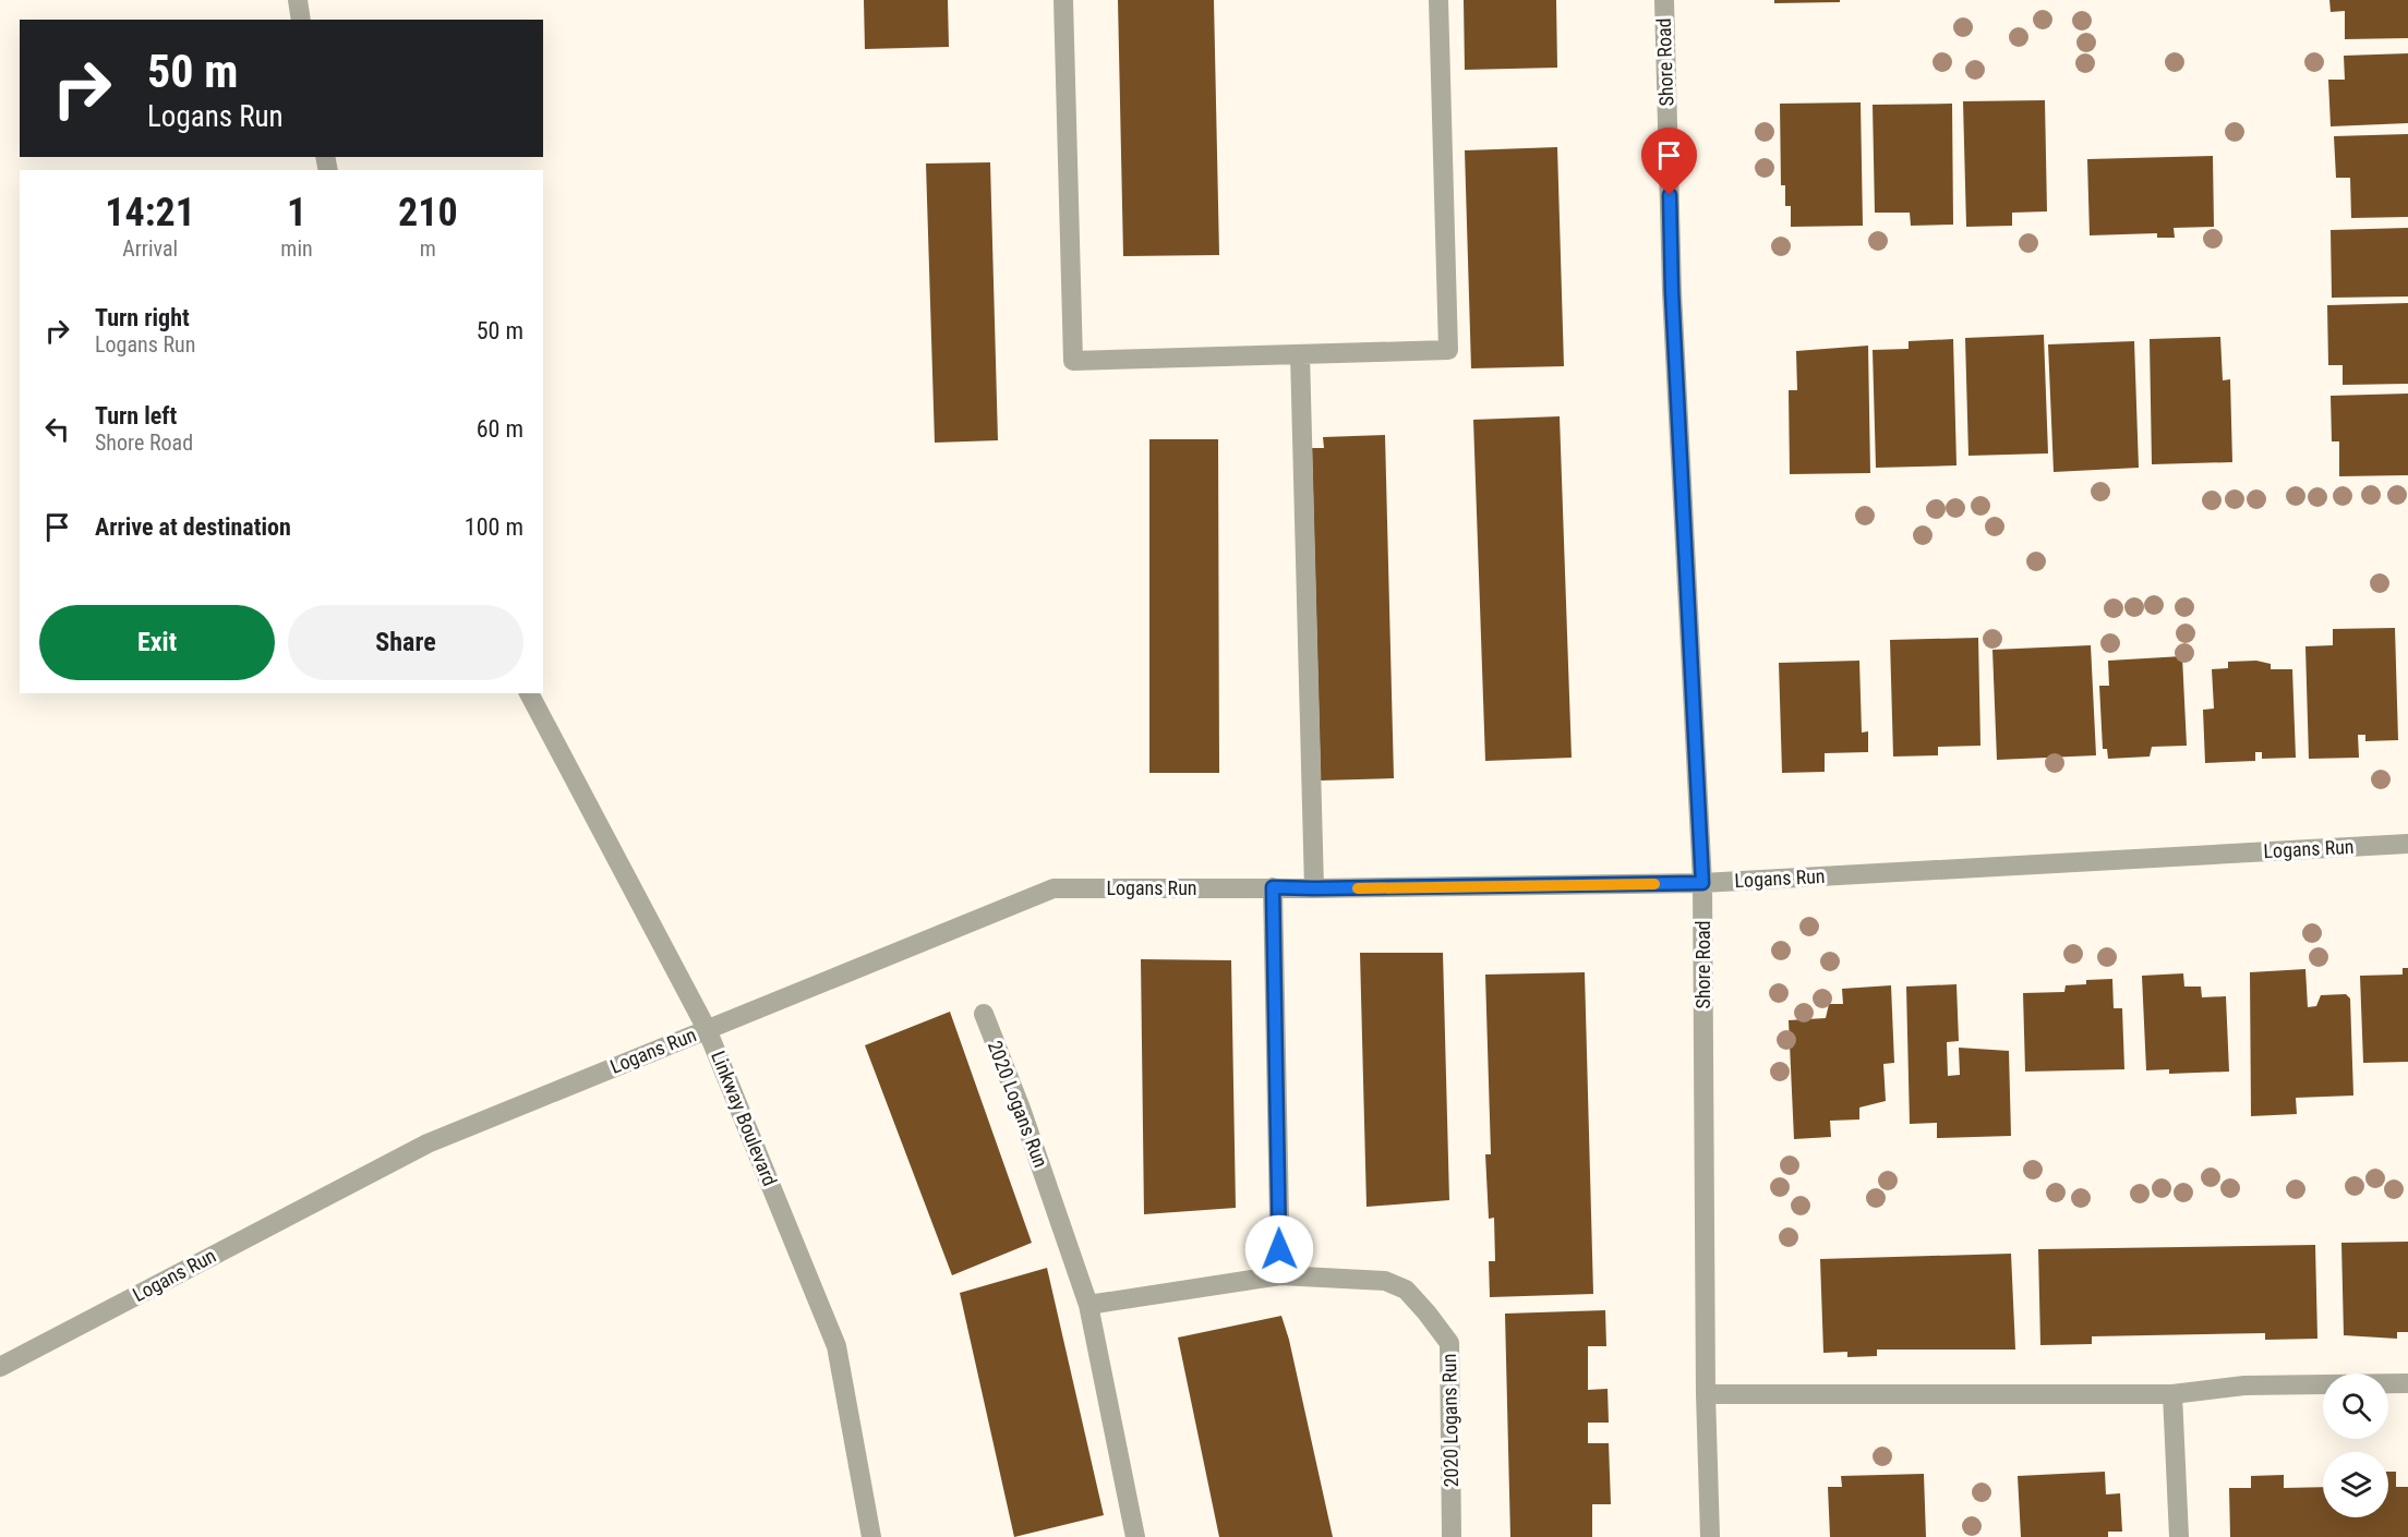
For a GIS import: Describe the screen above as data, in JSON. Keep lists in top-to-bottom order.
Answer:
{
  "streets": {
    "street": [
      "Shore Road",
      "Logans Run",
      "2020 Logans Run",
      "Linkway Boulevard"
    ]
  },
  "crossings": [
    ["Shore Road", "Logans Run"],
    ["Logans Run", "Linkway Boulevard"]
  ],
  "page": {
    "turn": ["50 m", "Logans Run"],
    "eta": [
      "14:21",
      "Arrival",
      "1",
      "min",
      "210",
      "m"
    ],
    "list": [
      {
        "name": "Turn right",
        "note": "Logans Run",
        "value": "50 m"
      },
      {
        "name": "Turn left",
        "note": "Shore Road",
        "value": "60 m"
      },
      {
        "name": "Arrive at destination",
        "value": "100 m"
      }
    ],
    "buttons": ["Exit", "Share"]
  }
}
